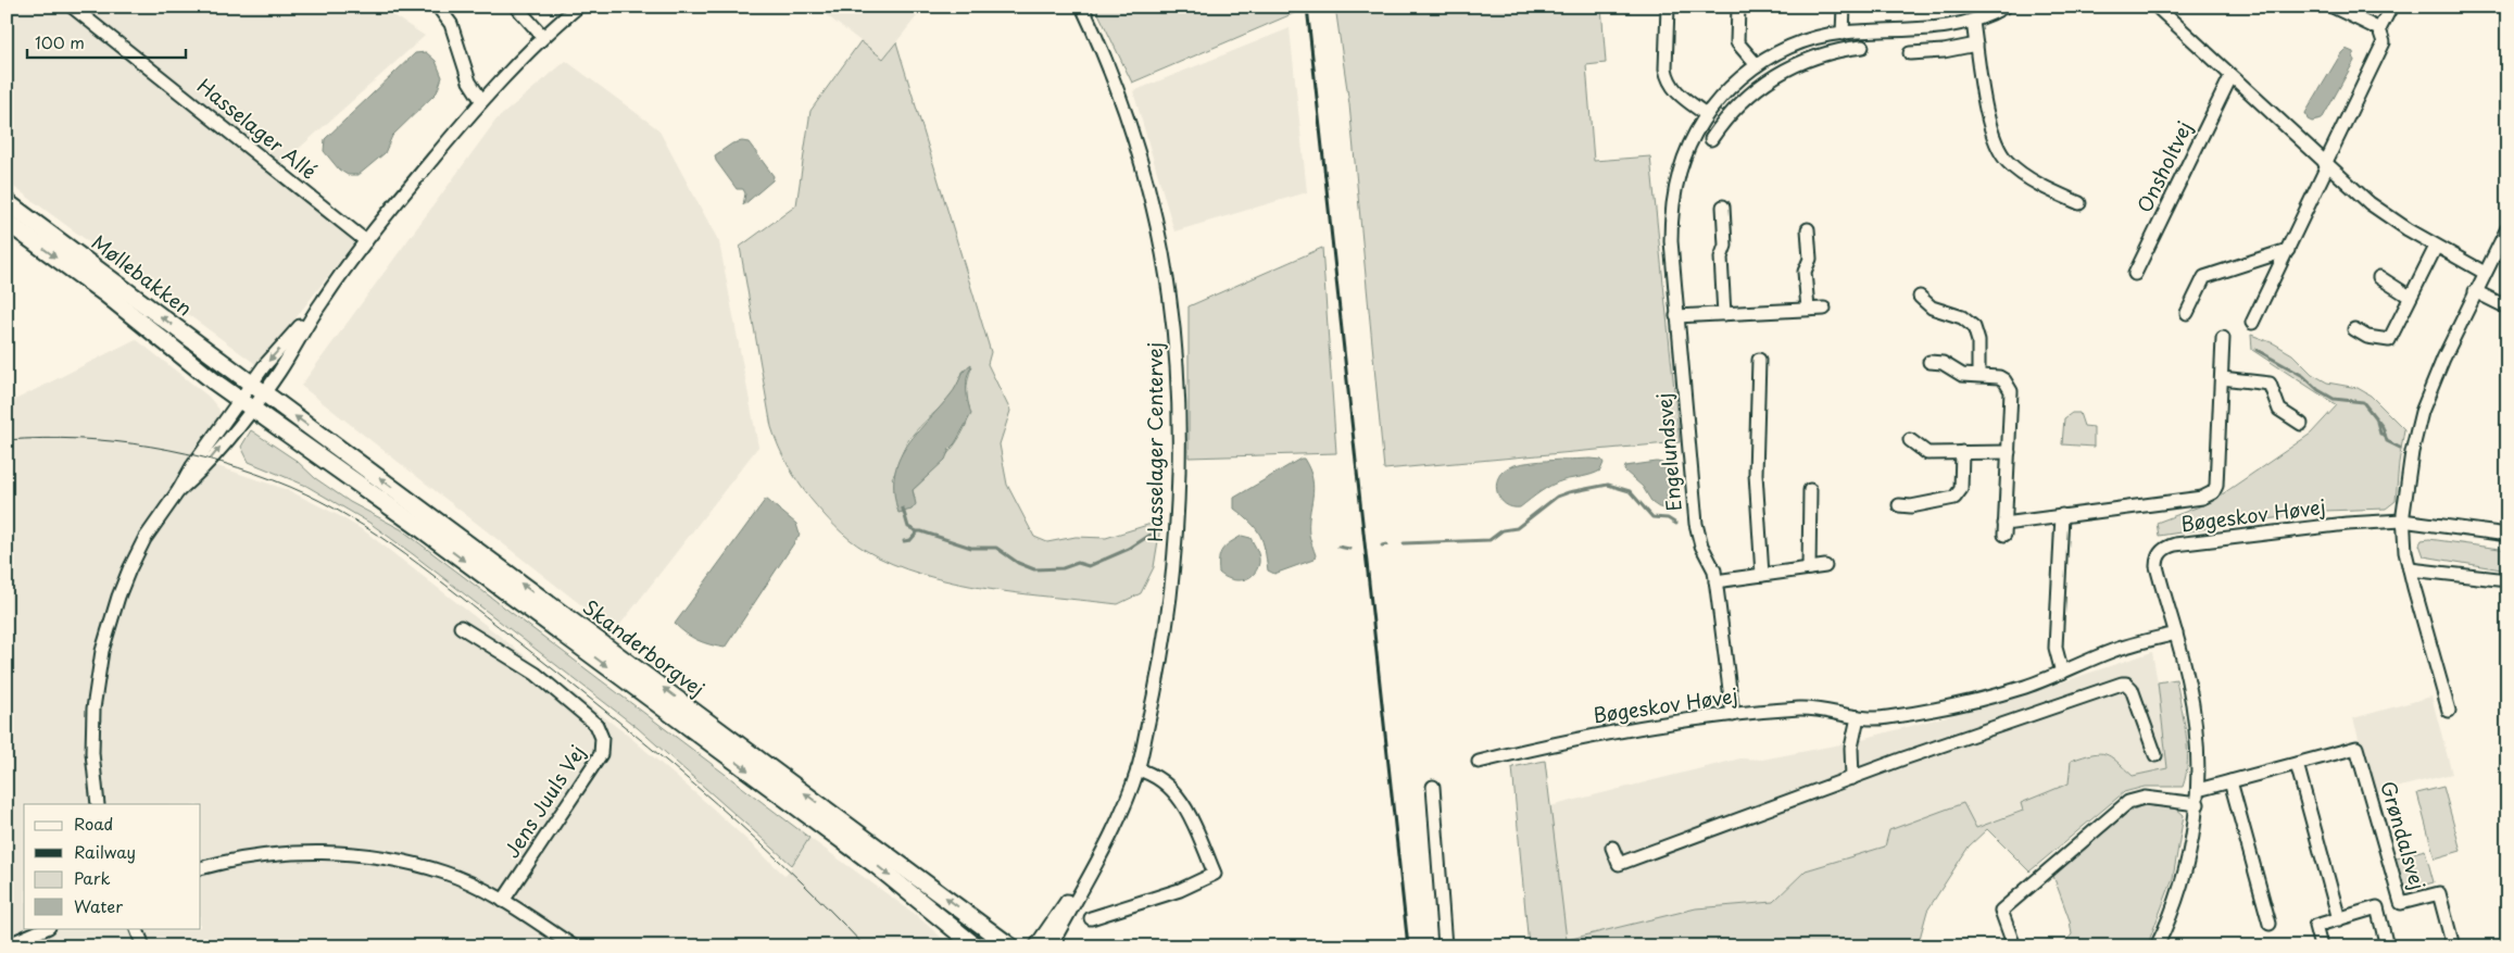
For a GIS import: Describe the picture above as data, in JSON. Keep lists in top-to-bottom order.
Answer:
{
  "streets": {
    "main road": ["Møllebakken", "Skanderborgvej"],
    "street": [
      "Hasselager Allé",
      "Onsholtvej",
      "Hasselager Centervej",
      "Engelundsvej",
      "Bøgeskov Høvej",
      "Jens Juuls Vej",
      "Grøndalsvej"
    ]
  },
  "crossings": [
    ["Møllebakken", "Skanderborgvej"],
    ["Engelundsvej", "Bøgeskov Høvej"]
  ],
  "legend": [
    "Road",
    "Railway",
    "Park",
    "Water"
  ],
  "scale_bar": "100 m"
}
